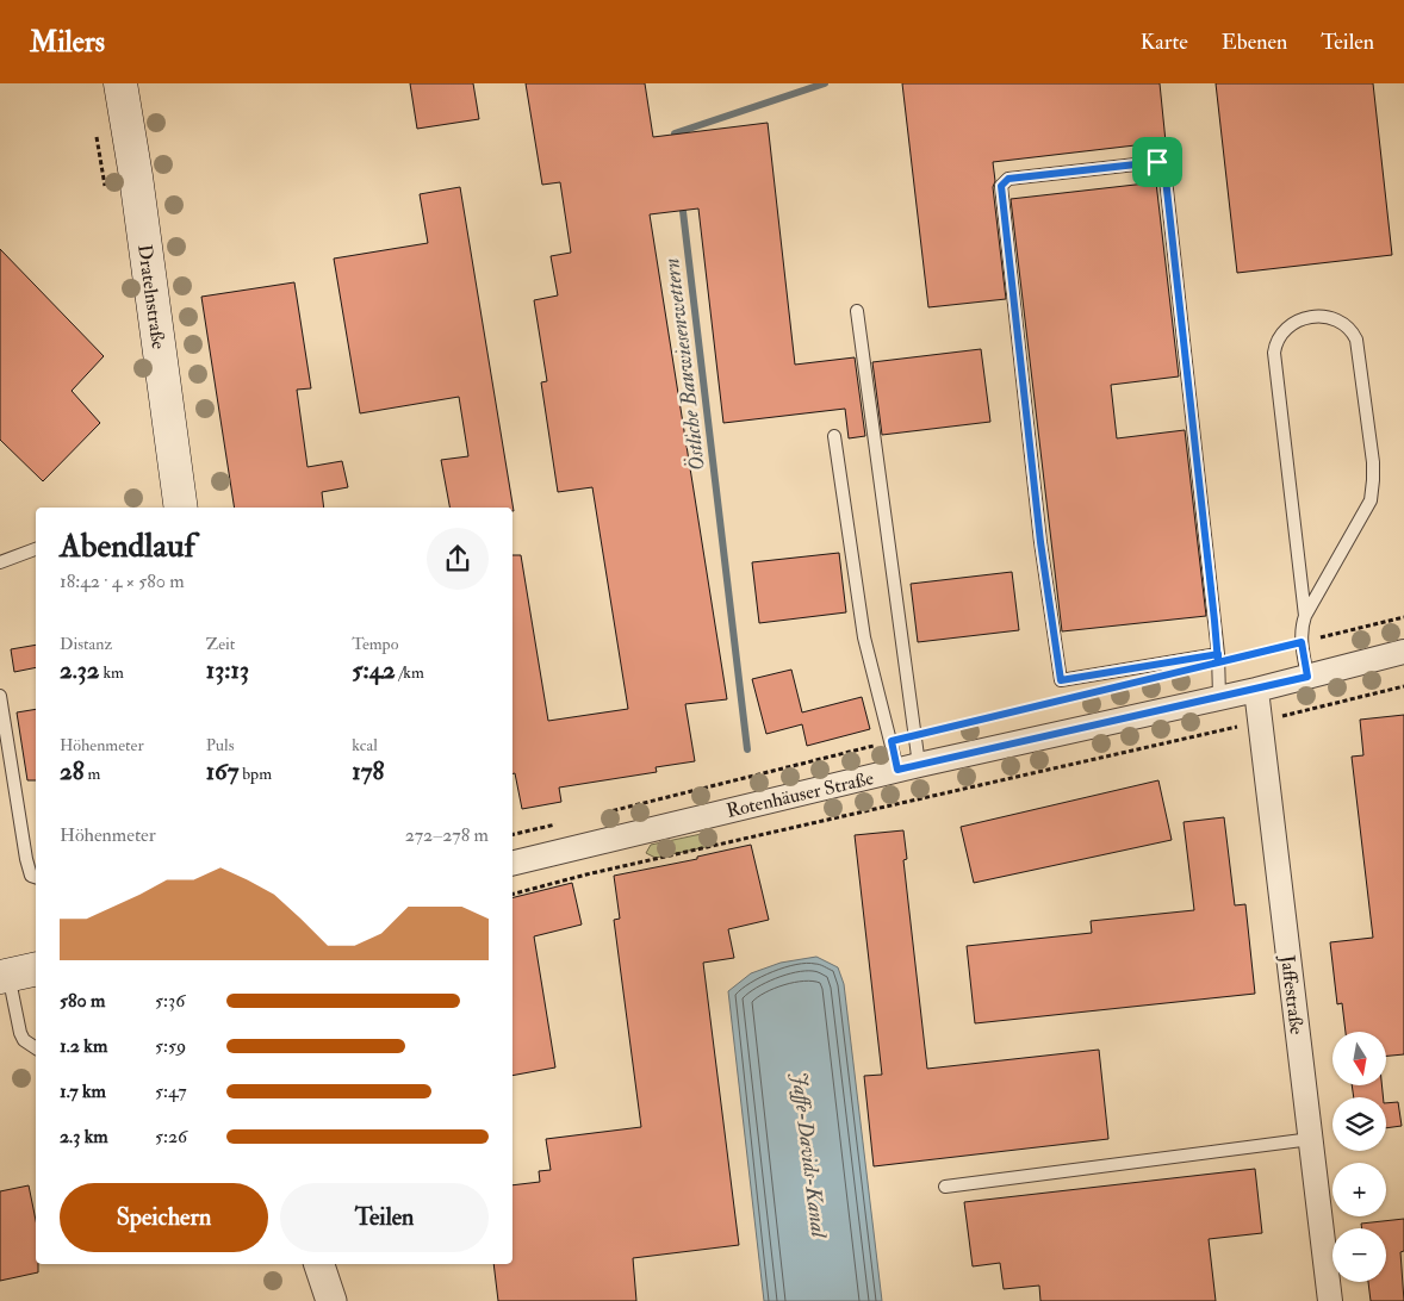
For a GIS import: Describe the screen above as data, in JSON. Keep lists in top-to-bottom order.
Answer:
{
  "streets": {
    "main road": ["Dratelnstraße"],
    "street": ["Rotenhäuser Straße", "Jaffestraße"]
  },
  "crossings": [
    ["Rotenhäuser Straße", "Jaffestraße"]
  ],
  "water": ["Östliche Bauwiesenwettern", "Jaffe-Davids-Kanal"],
  "north": "bottom",
  "page": {
    "header": "Milers",
    "nav": ["Karte", "Ebenen", "Teilen"],
    "heading": ["Abendlauf", "18:42 · 4 × 580 m"],
    "stats": [
      ["Distanz", "2.32 km"],
      ["Zeit", "13:13"],
      ["Tempo", "5:42 /km"],
      ["Höhenmeter", "28 m"],
      ["Puls", "167 bpm"],
      ["kcal", "178"]
    ],
    "chart": ["Höhenmeter", "272–278 m"],
    "list": [
      {
        "name": "580 m",
        "note": "5:36"
      },
      {
        "name": "1.2 km",
        "note": "5:59"
      },
      {
        "name": "1.7 km",
        "note": "5:47"
      },
      {
        "name": "2.3 km",
        "note": "5:26"
      }
    ],
    "map_buttons": ["+", "−"],
    "buttons": ["Speichern", "Teilen"]
  }
}
